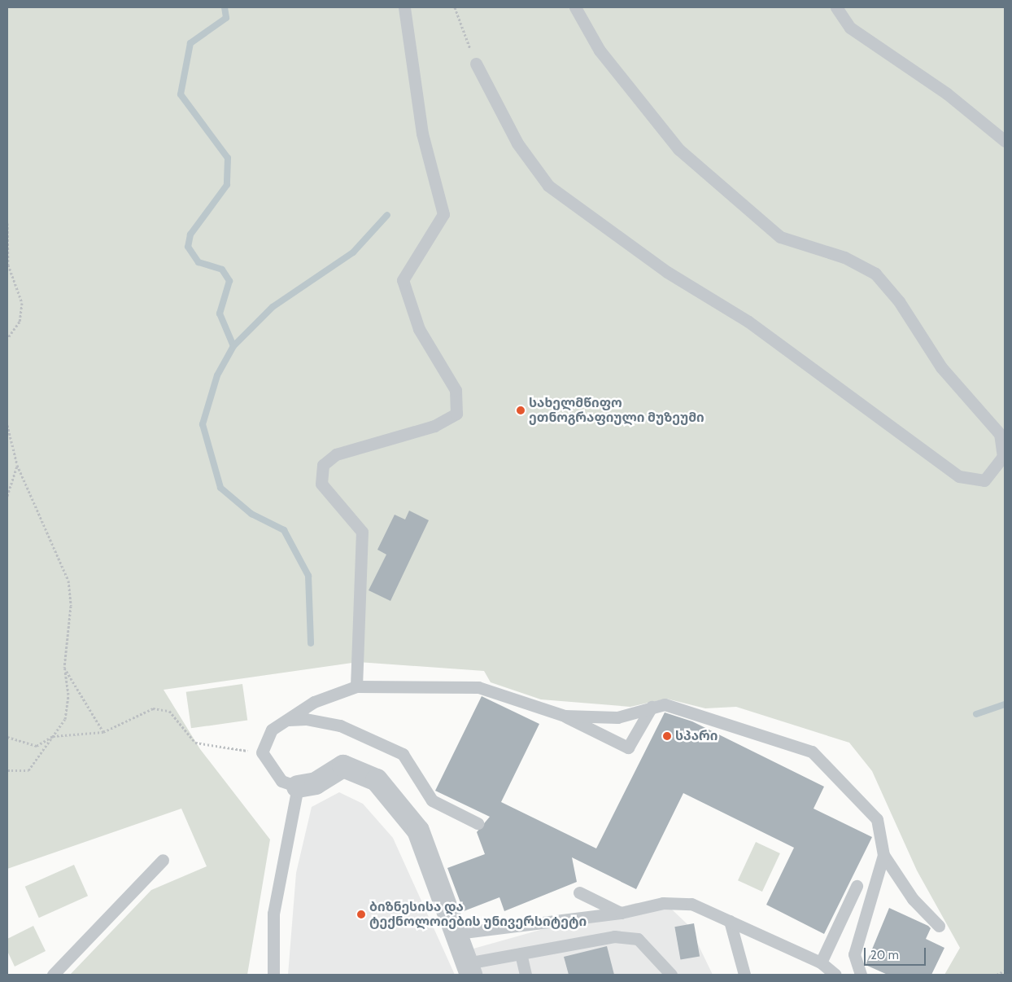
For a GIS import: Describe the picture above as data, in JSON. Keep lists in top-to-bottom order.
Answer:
{
  "places": ["სახელმწიფო ეთნოგრაფიული მუზეუმი", "სპარი", "ბიზნესისა და ტექნოლოიების უნივერსიტეტი"],
  "scale_bar": "20 m"
}
